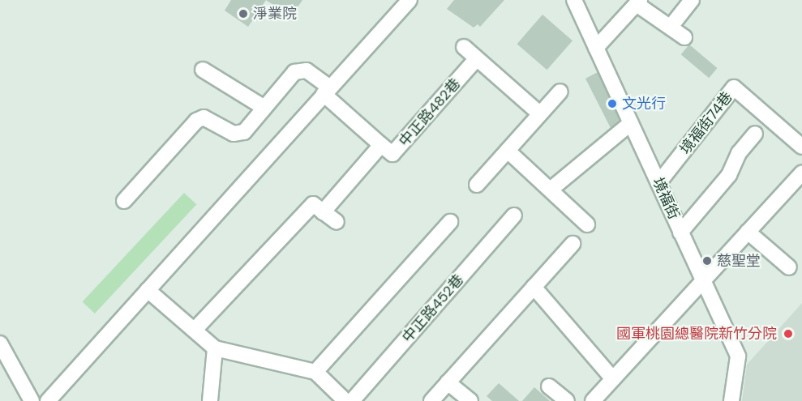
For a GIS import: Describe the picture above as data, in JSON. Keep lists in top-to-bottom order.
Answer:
{
  "streets": {
    "street": [
      "中正路482巷",
      "境福街74巷",
      "境福街",
      "中正路452巷"
    ]
  },
  "crossings": [
    ["境福街74巷", "境福街"]
  ],
  "places": [
    "淨業院",
    "文光行",
    "慈聖堂",
    "國軍桃園總醫院新竹分院"
  ]
}
